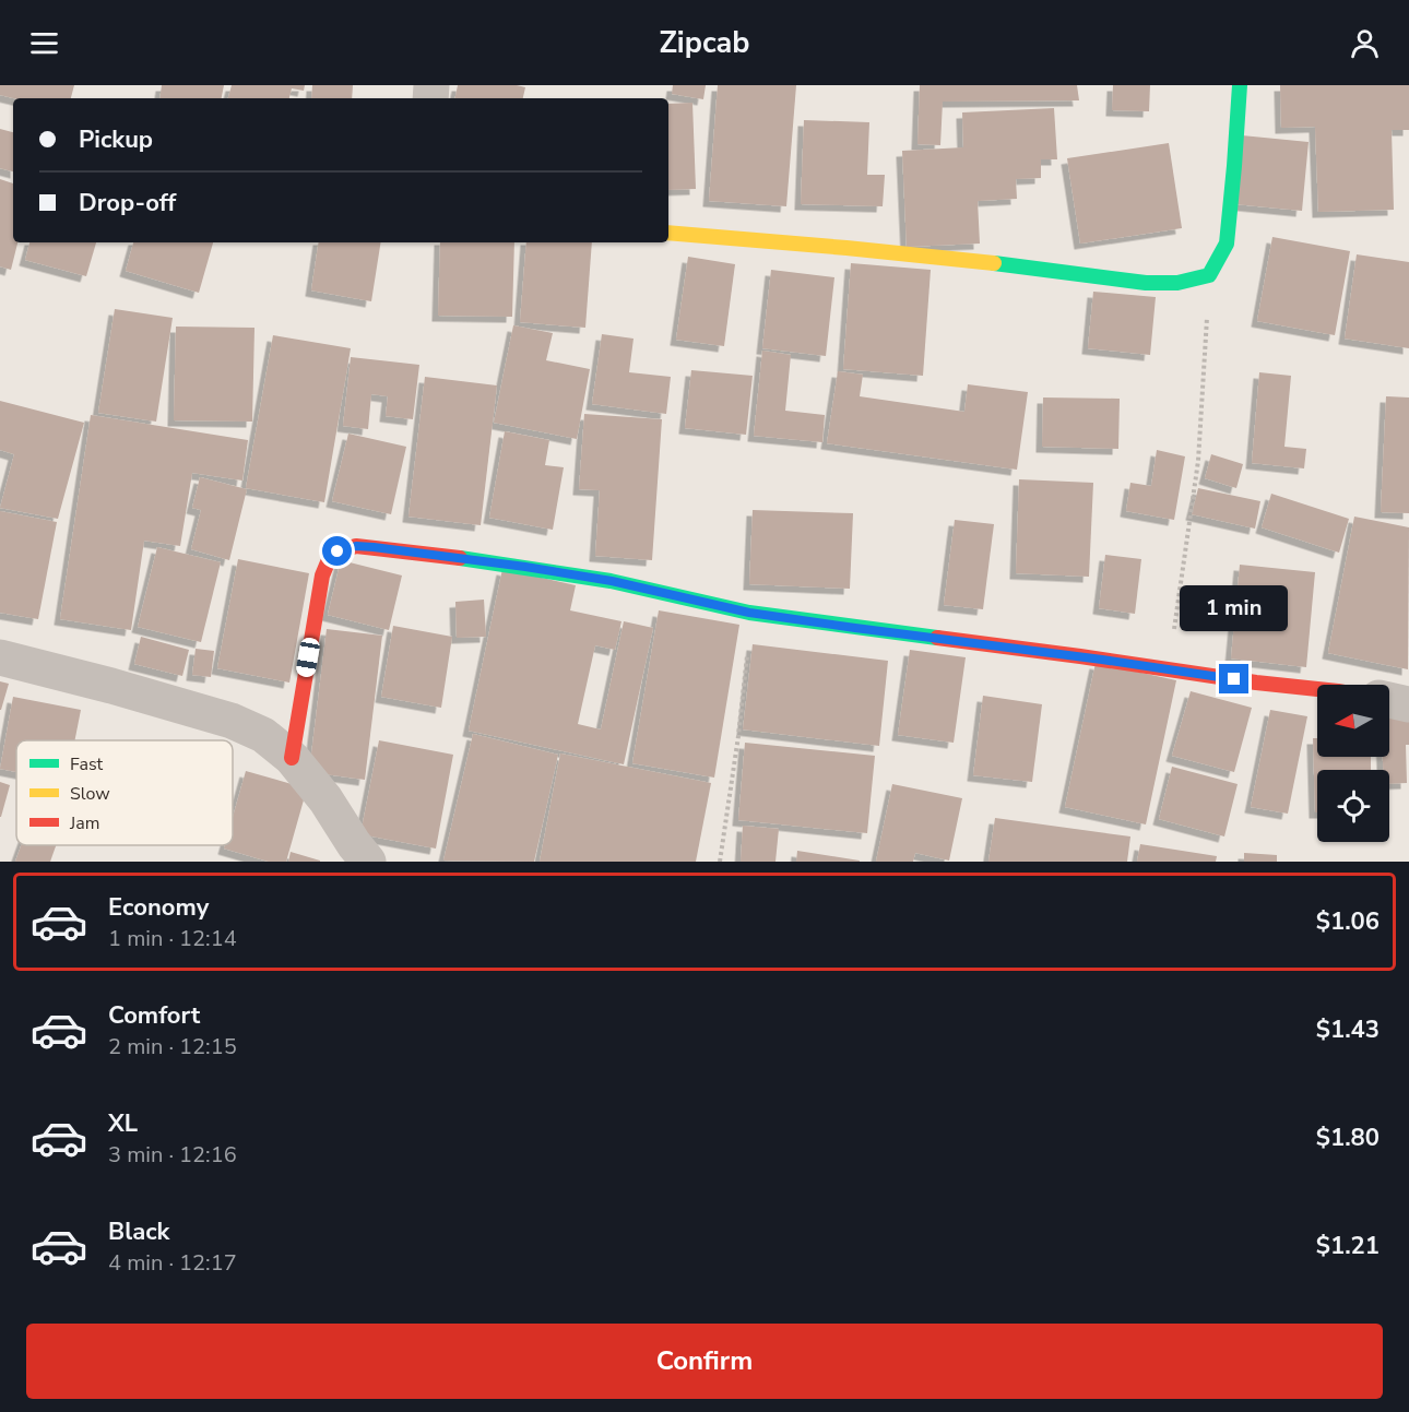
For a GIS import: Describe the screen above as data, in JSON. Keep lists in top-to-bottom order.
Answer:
{
  "legend": ["Fast", "Slow", "Jam"],
  "north": "left",
  "page": {
    "header": "Zipcab",
    "banner": ["Pickup", "Drop-off"],
    "bubble": "1 min",
    "list": [
      {
        "name": "Economy",
        "note": "1 min · 12:14",
        "value": "$1.06"
      },
      {
        "name": "Comfort",
        "note": "2 min · 12:15",
        "value": "$1.43"
      },
      {
        "name": "XL",
        "note": "3 min · 12:16",
        "value": "$1.80"
      },
      {
        "name": "Black",
        "note": "4 min · 12:17",
        "value": "$1.21"
      }
    ],
    "buttons": "Confirm"
  }
}
